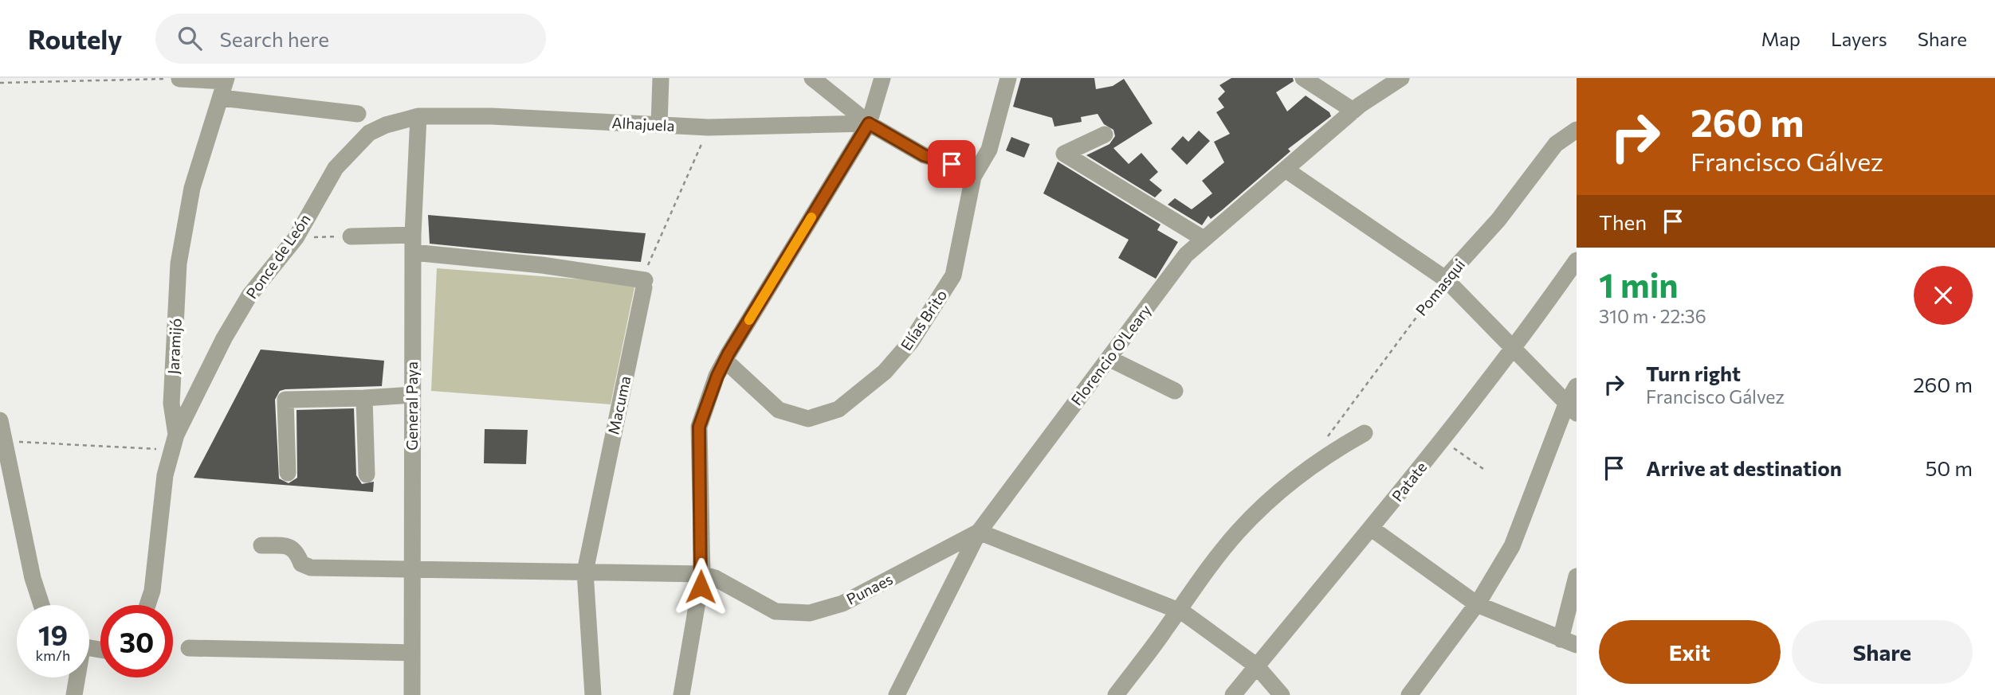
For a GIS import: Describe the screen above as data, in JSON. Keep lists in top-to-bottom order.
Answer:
{
  "streets": {
    "street": [
      "Alhajuela",
      "Ponce de León",
      "Pomasqui",
      "Elías Brito",
      "Jaramijó",
      "Florencio O'Leary",
      "Macuma",
      "General Paya",
      "Patate",
      "Punaes"
    ]
  },
  "crossings": [
    ["Alhajuela", "Ponce de León"],
    ["Alhajuela", "General Paya"],
    ["Ponce de León", "Jaramijó"],
    ["Ponce de León", "General Paya"],
    ["Florencio O'Leary", "Punaes"],
    ["Macuma", "Punaes"],
    ["General Paya", "Punaes"]
  ],
  "page": {
    "header": "Routely",
    "search": "Search here",
    "nav": ["Map", "Layers", "Share"],
    "turn": ["260 m", "Francisco Gálvez"],
    "then": "Then",
    "heading": ["1 min", "310 m · 22:36"],
    "list": [
      {
        "name": "Turn right",
        "note": "Francisco Gálvez",
        "value": "260 m"
      },
      {
        "name": "Arrive at destination",
        "value": "50 m"
      }
    ],
    "speed": "19 km/h",
    "limit": "30",
    "buttons": ["Exit", "Share"]
  }
}
